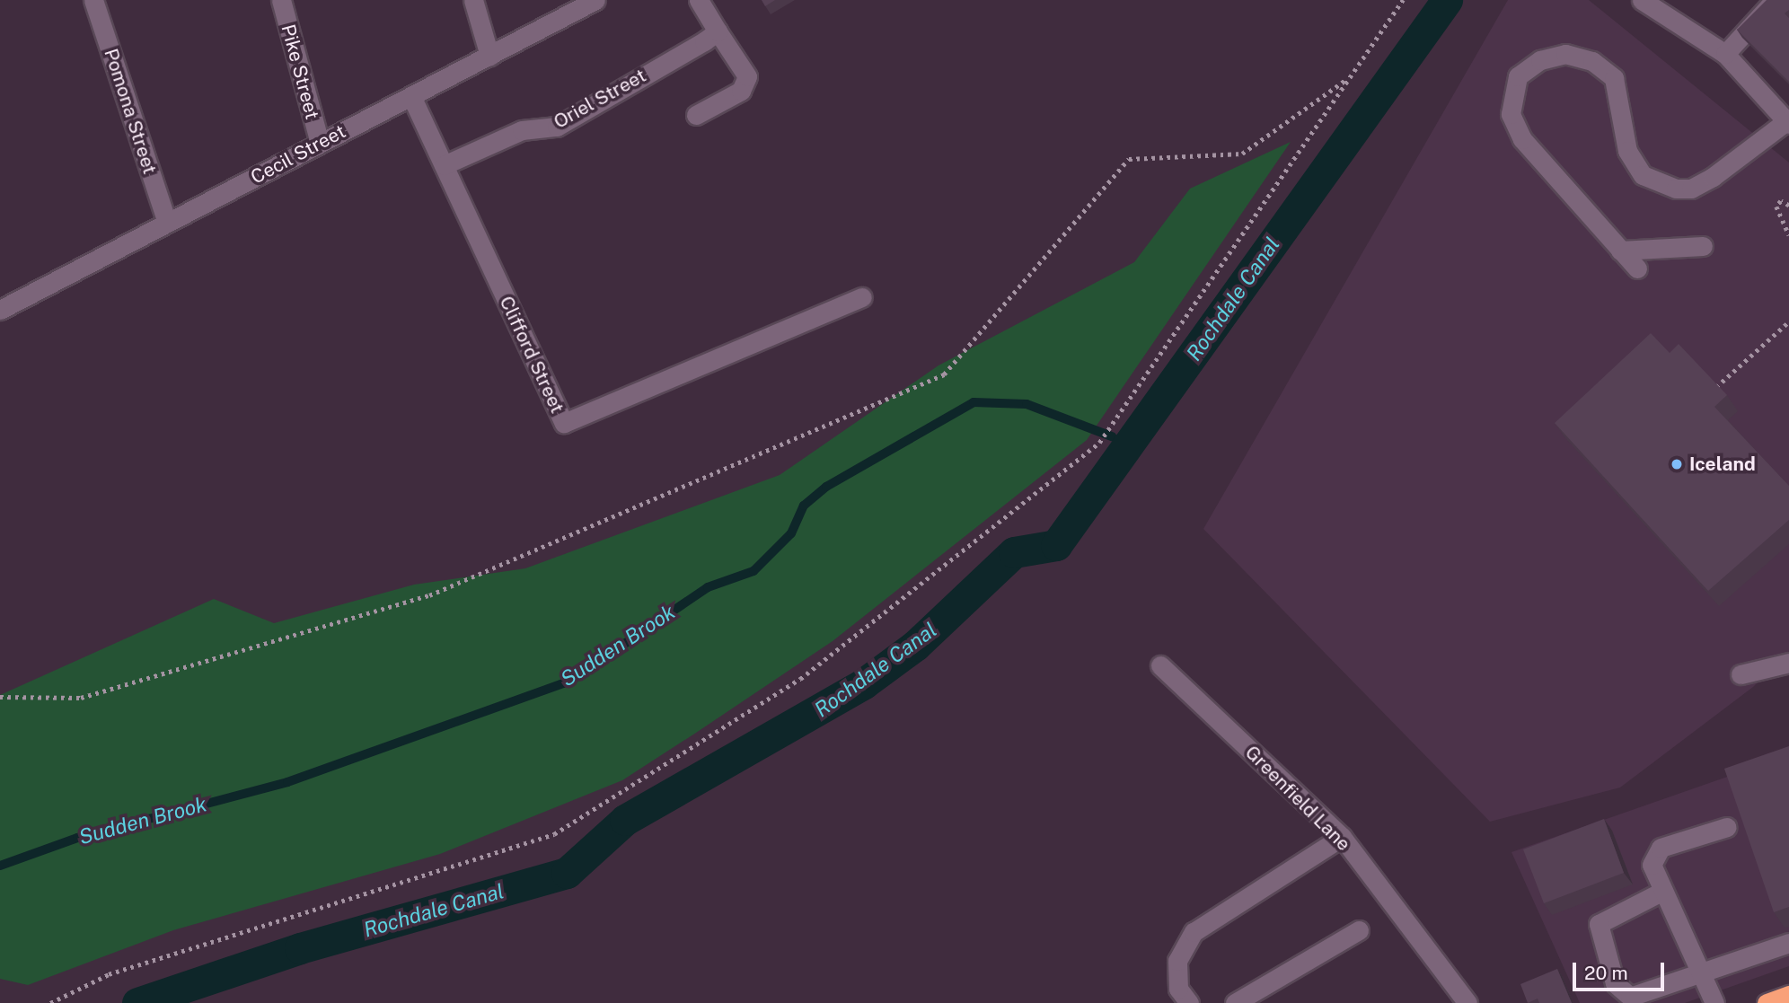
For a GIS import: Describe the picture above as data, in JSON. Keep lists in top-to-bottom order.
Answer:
{
  "streets": {
    "street": [
      "Pike Street",
      "Oriel Street",
      "Pomona Street",
      "Cecil Street",
      "Clifford Street",
      "Greenfield Lane"
    ]
  },
  "crossings": [
    ["Pike Street", "Cecil Street"],
    ["Oriel Street", "Clifford Street"],
    ["Pomona Street", "Cecil Street"],
    ["Cecil Street", "Clifford Street"]
  ],
  "water": ["Rochdale Canal", "Sudden Brook"],
  "places": ["Iceland"],
  "scale_bar": "20 m"
}
